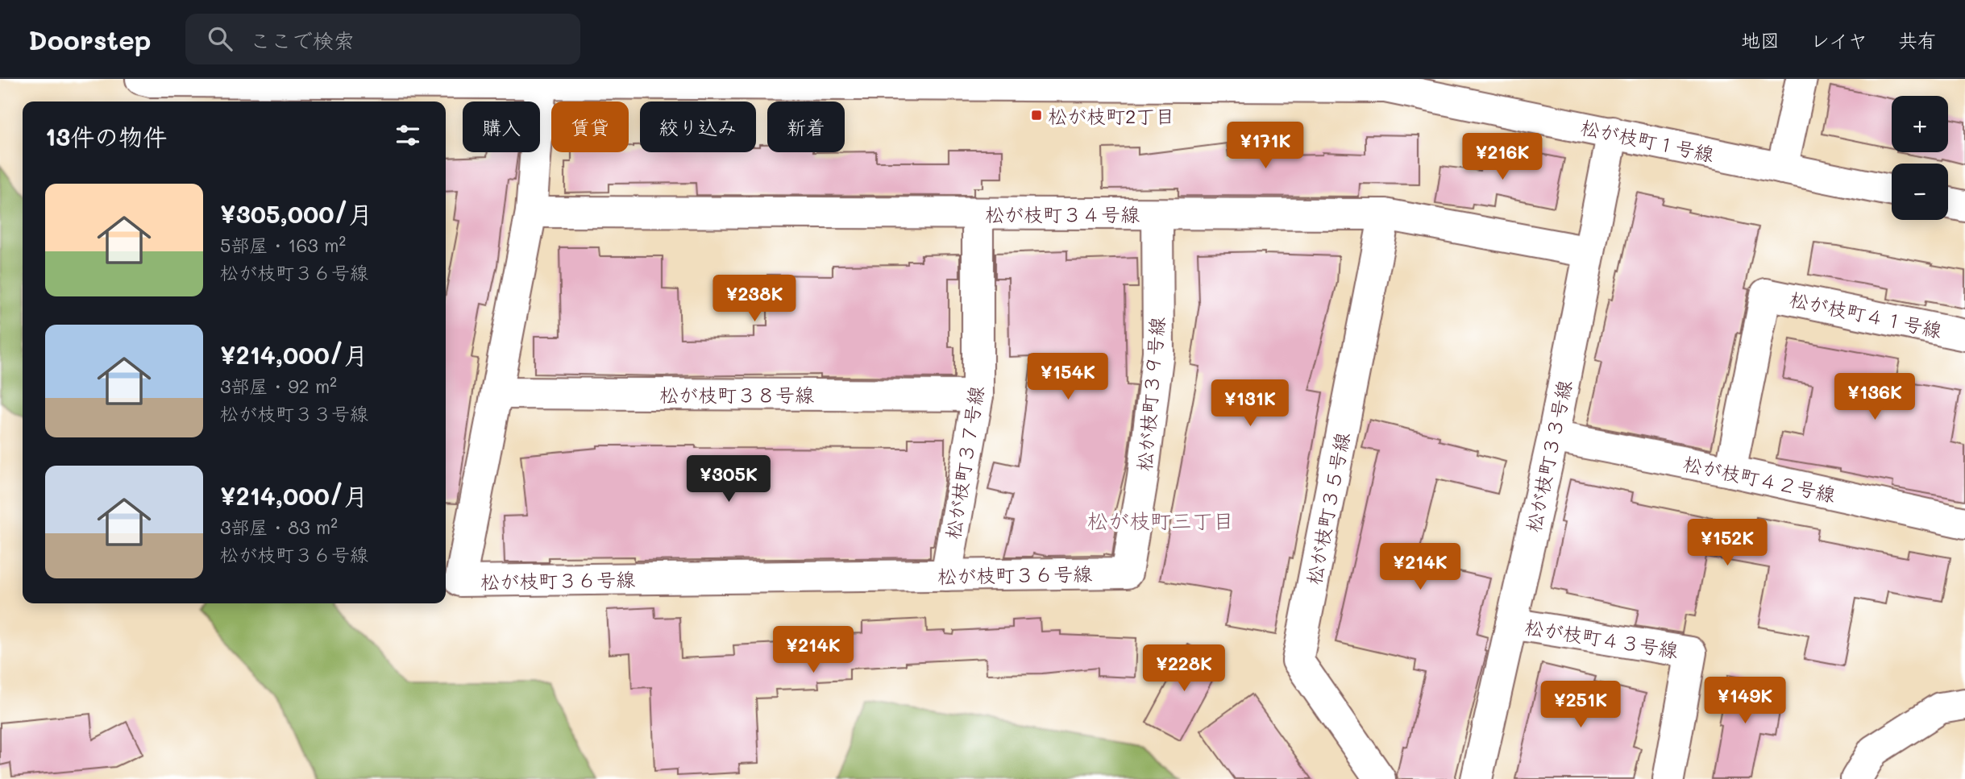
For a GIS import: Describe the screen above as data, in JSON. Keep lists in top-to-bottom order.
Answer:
{
  "streets": {
    "street": [
      "松が枝町１号線",
      "松が枝町３４号線",
      "松が枝町４１号線",
      "松が枝町３８号線",
      "松が枝町３９号線",
      "松が枝町３３号線",
      "松が枝町３７号線",
      "松が枝町４２号線",
      "松が枝町３５号線",
      "松が枝町３６号線",
      "松が枝町４３号線"
    ]
  },
  "crossings": [
    ["松が枝町１号線", "松が枝町３３号線"],
    ["松が枝町１号線", "松が枝町３６号線"],
    ["松が枝町３４号線", "松が枝町３９号線"],
    ["松が枝町３４号線", "松が枝町３３号線"],
    ["松が枝町３４号線", "松が枝町３７号線"],
    ["松が枝町３４号線", "松が枝町３５号線"],
    ["松が枝町３４号線", "松が枝町３６号線"],
    ["松が枝町４１号線", "松が枝町４２号線"],
    ["松が枝町３８号線", "松が枝町３７号線"],
    ["松が枝町３８号線", "松が枝町３６号線"],
    ["松が枝町３９号線", "松が枝町３６号線"],
    ["松が枝町３３号線", "松が枝町４２号線"],
    ["松が枝町３３号線", "松が枝町４３号線"],
    ["松が枝町３７号線", "松が枝町３６号線"]
  ],
  "districts": ["松が枝町三丁目"],
  "places": {
    "transit": ["松が枝町2丁目"]
  },
  "page": {
    "header": "Doorstep",
    "search": "ここで検索",
    "nav": ["地図", "レイヤ", "共有"],
    "map_buttons": ["+", "−"],
    "chip": [
      "購入",
      "賃貸",
      "絞り込み",
      "新着"
    ],
    "heading": "13件の物件",
    "price": [
      "¥171K",
      "¥216K",
      "¥238K",
      "¥154K",
      "¥136K",
      "¥131K",
      "¥305K",
      "¥152K",
      "¥214K",
      "¥214K",
      "¥228K",
      "¥149K",
      "¥251K"
    ],
    "list": [
      {
        "name": "¥305,000/月",
        "note": "5部屋 · 163 m² · 松が枝町３６号線"
      },
      {
        "name": "¥214,000/月",
        "note": "3部屋 · 92 m² · 松が枝町３３号線"
      },
      {
        "name": "¥214,000/月",
        "note": "3部屋 · 83 m² · 松が枝町３６号線"
      }
    ]
  }
}
